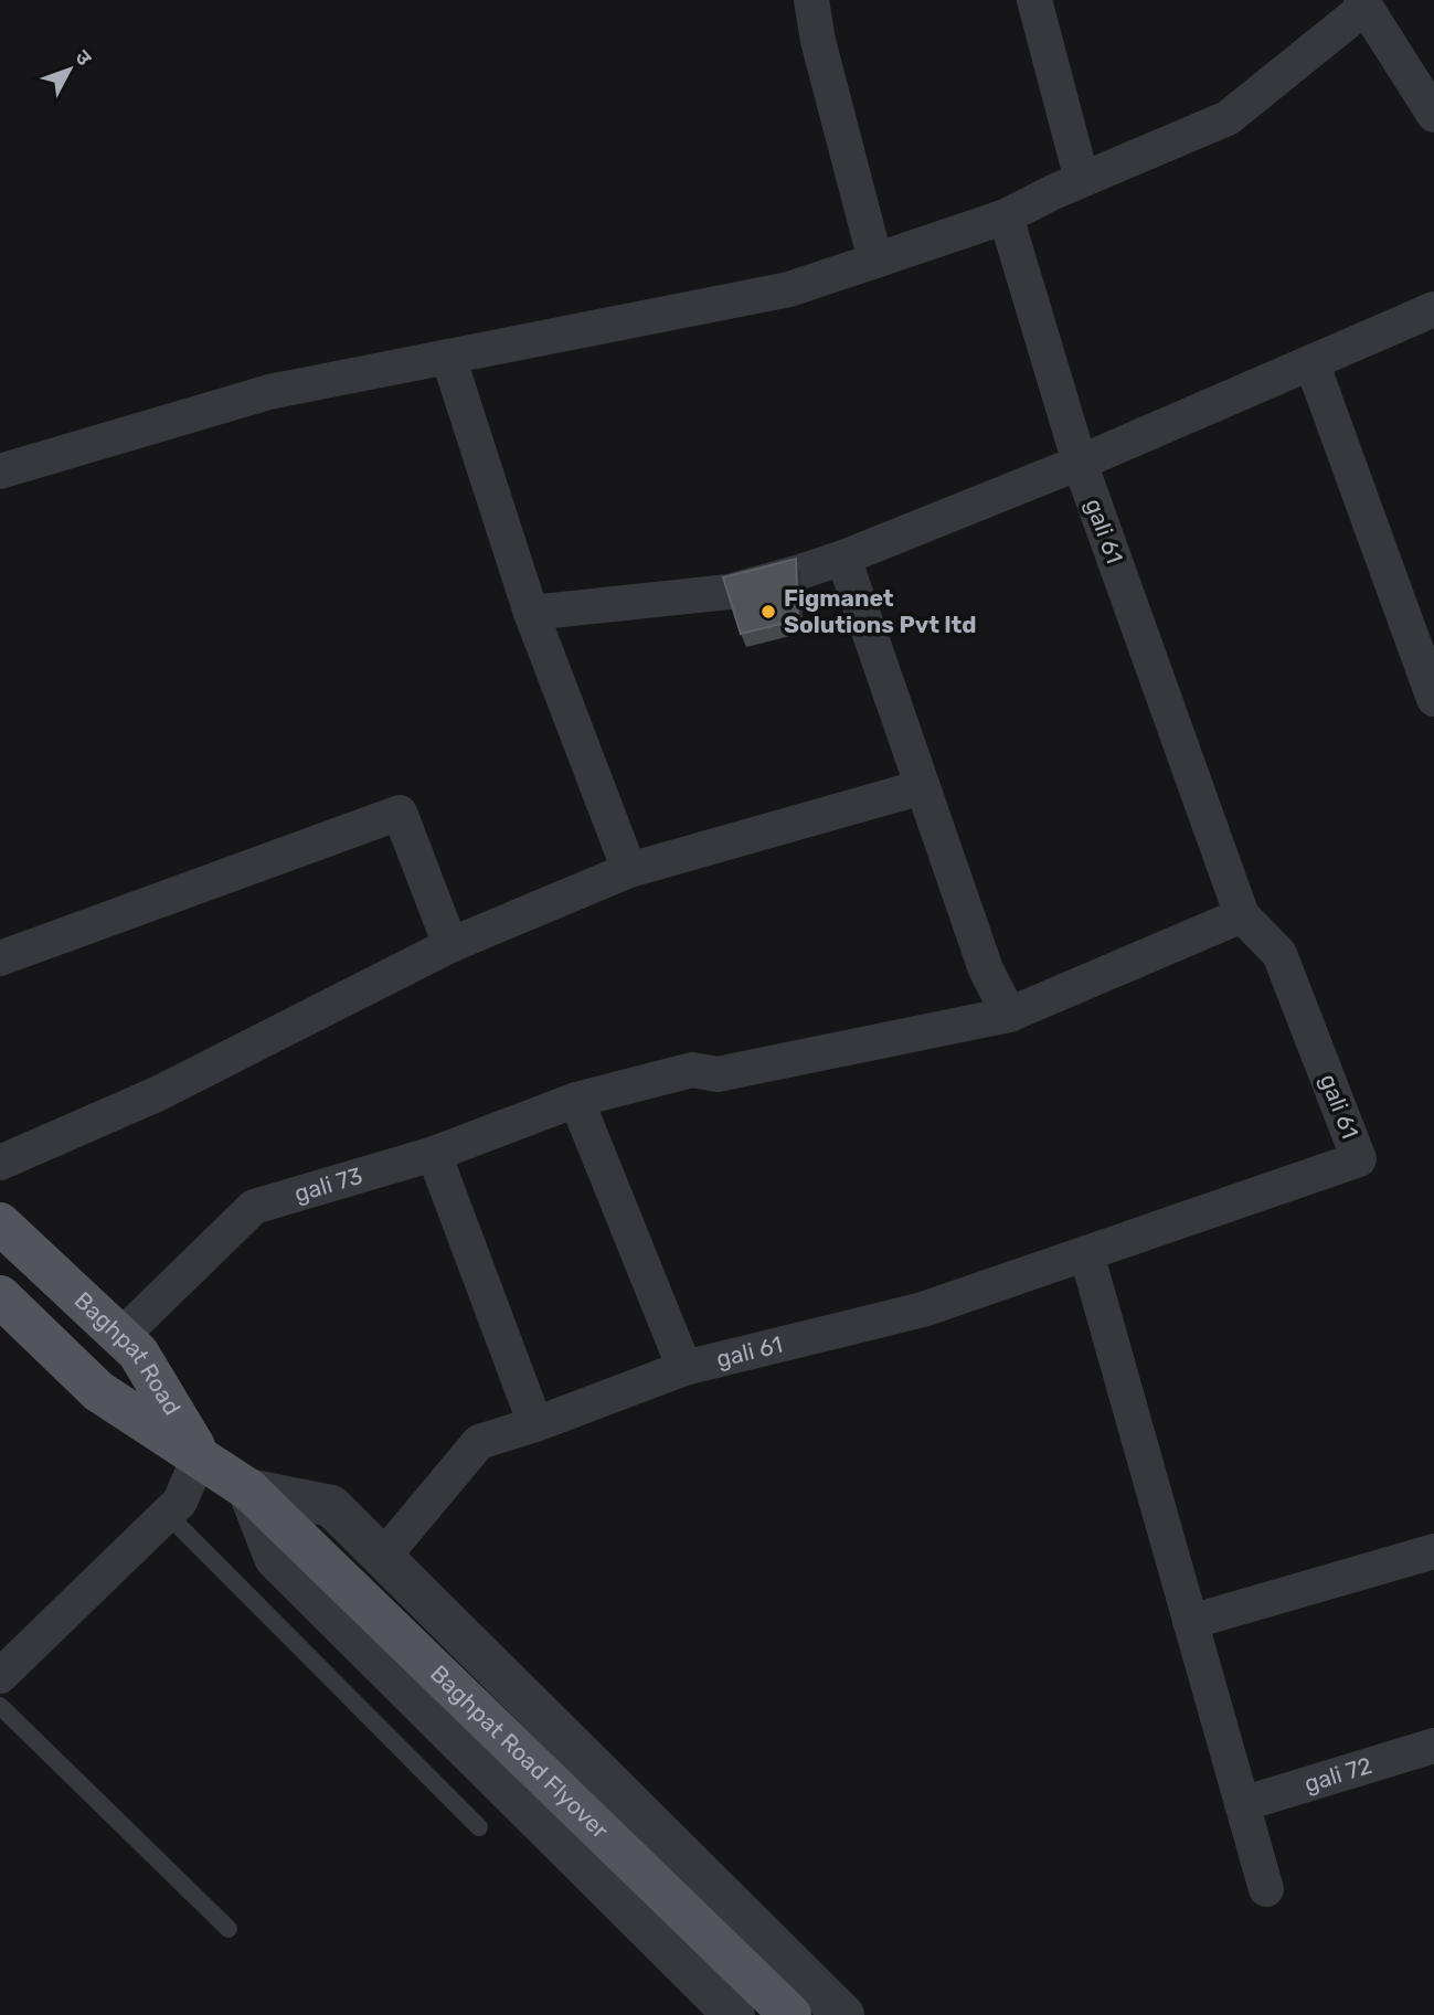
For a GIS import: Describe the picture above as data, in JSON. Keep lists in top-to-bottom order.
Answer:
{
  "streets": {
    "main road": ["Baghpat Road", "Baghpat Road Flyover"],
    "street": ["gali 61", "gali 73", "gali 72"]
  },
  "crossings": [
    ["gali 61", "gali 73"],
    ["gali 73", "Baghpat Road"],
    ["Baghpat Road", "Baghpat Road Flyover"]
  ],
  "places": ["Figmanet Solutions Pvt ltd"],
  "north": "top right"
}
